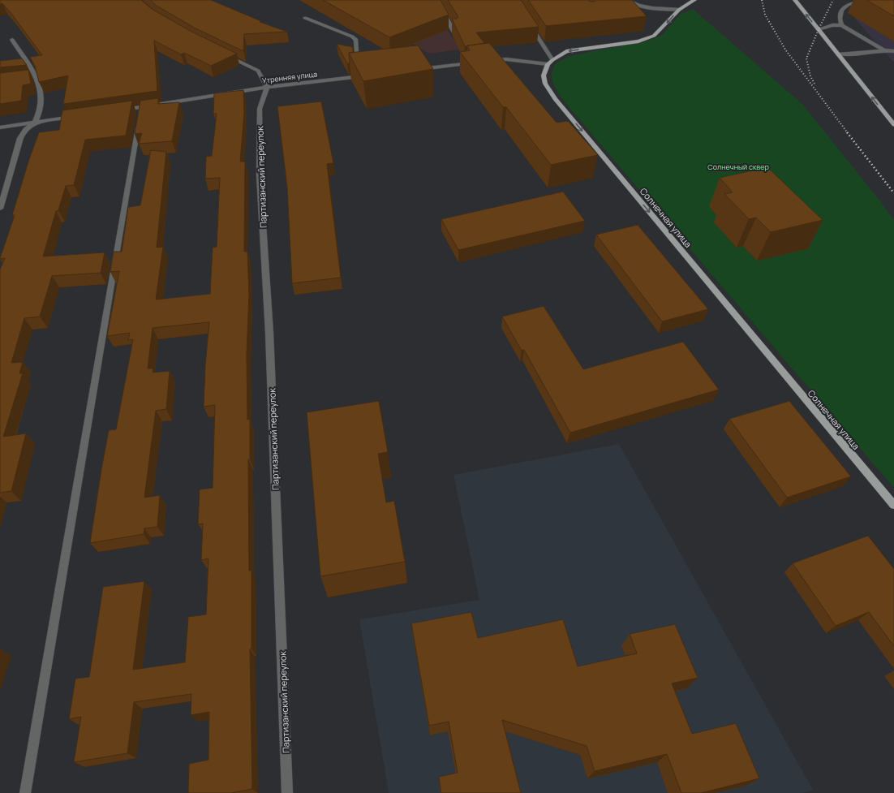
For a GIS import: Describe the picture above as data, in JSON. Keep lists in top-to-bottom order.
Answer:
{
  "streets": {
    "main road": ["Солнечная улица"],
    "street": ["Утренняя улица", "Партизанский переулок"]
  },
  "crossings": [
    ["Утренняя улица", "Партизанский переулок"]
  ],
  "one_way": ["Солнечная улица"],
  "parks": ["Солнечный сквер"]
}
